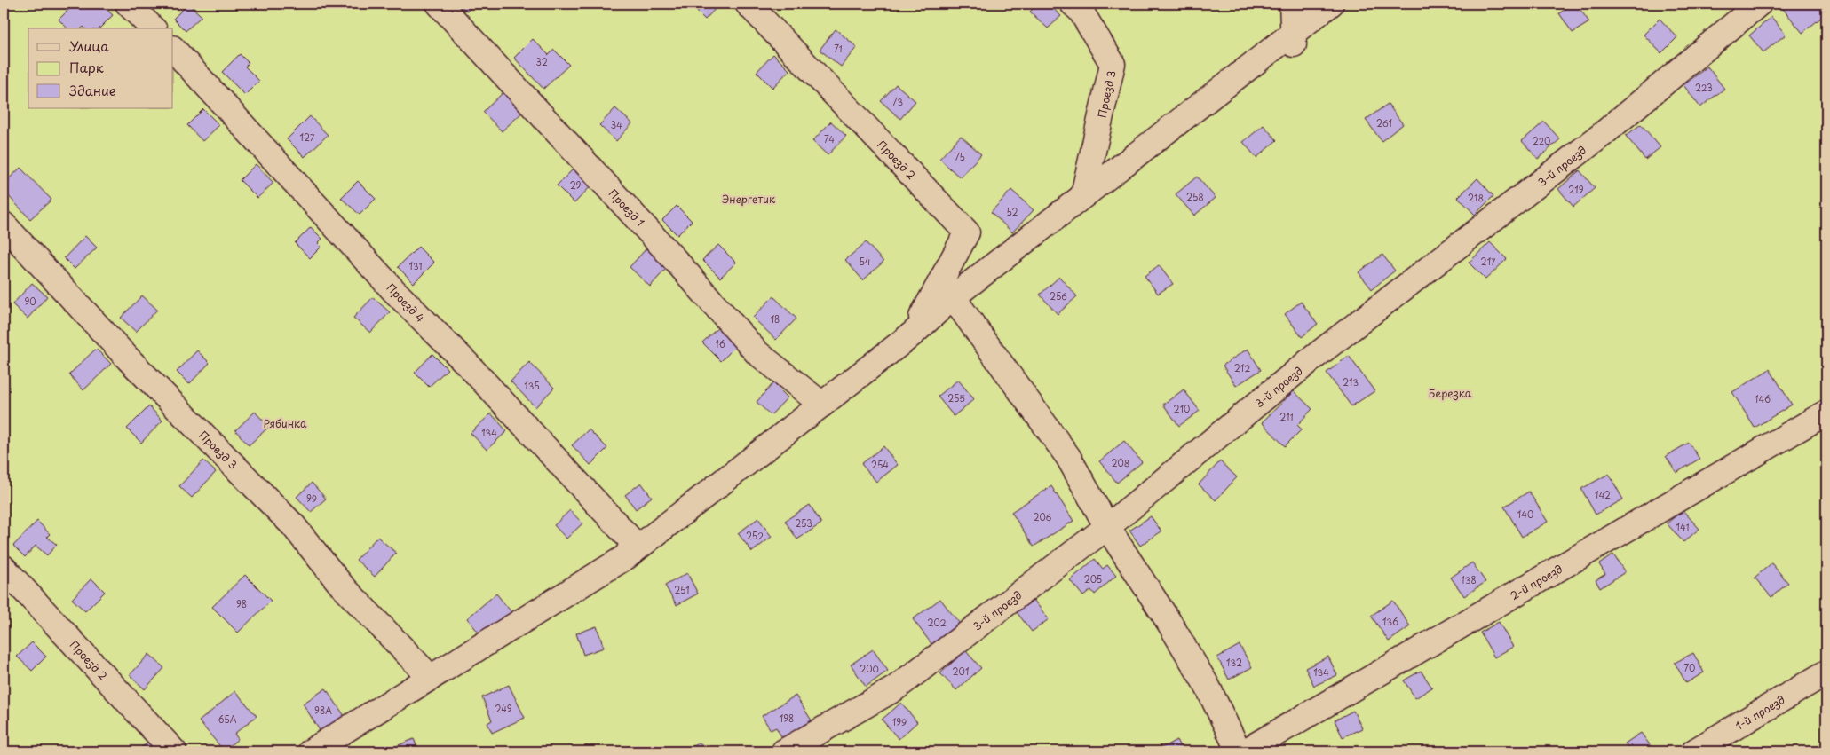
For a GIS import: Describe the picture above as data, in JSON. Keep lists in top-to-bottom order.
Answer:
{
  "streets": {
    "street": [
      "Проезд 3",
      "Проезд 2",
      "3-й проезд",
      "Проезд 1",
      "Проезд 4",
      "2-й проезд",
      "1-й проезд"
    ]
  },
  "parks": ["Энергетик", "Березка", "Рябинка"],
  "house_numbers": [
    "71",
    "32",
    "223",
    "73",
    "261",
    "34",
    "127",
    "74",
    "220",
    "75",
    "29",
    "219",
    "258",
    "218",
    "52",
    "54",
    "217",
    "131",
    "256",
    "90",
    "18",
    "16",
    "212",
    "213",
    "135",
    "255",
    "146",
    "210",
    "211",
    "134",
    "208",
    "254",
    "142",
    "99",
    "140",
    "206",
    "253",
    "141",
    "252",
    "205",
    "138",
    "251",
    "98",
    "136",
    "202",
    "132",
    "70",
    "200",
    "201",
    "134",
    "249",
    "98А",
    "198",
    "65А",
    "199"
  ],
  "legend": ["Улица", "Парк", "Здание"]
}
